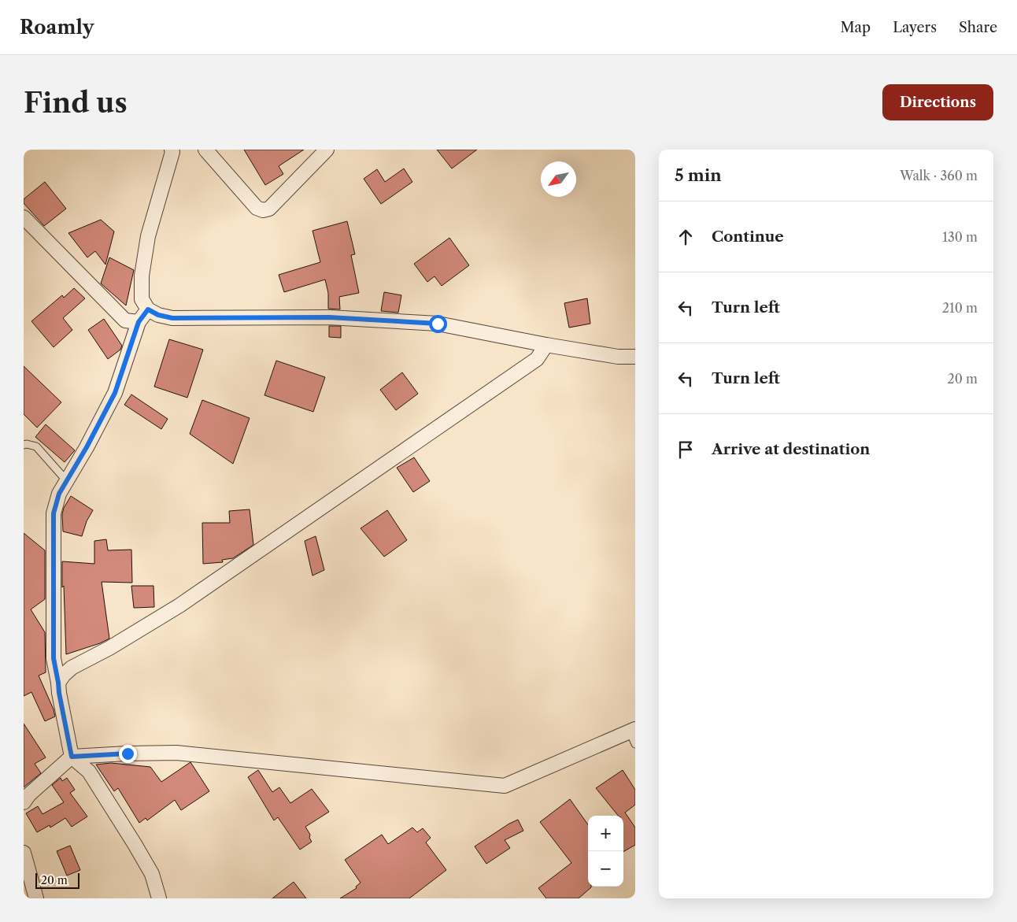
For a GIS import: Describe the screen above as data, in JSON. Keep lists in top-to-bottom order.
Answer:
{
  "scale_bar": "20 m",
  "north": "bottom left",
  "page": {
    "header": "Roamly",
    "nav": ["Map", "Layers", "Share"],
    "buttons": "Directions",
    "title": "Find us",
    "heading": ["5 min", "Walk · 360 m"],
    "list": [
      ["Continue", "130 m"],
      ["Turn left", "210 m"],
      ["Turn left", "20 m"],
      "Arrive at destination"
    ],
    "map_buttons": ["+", "−"],
    "scale": "20 m"
  }
}
